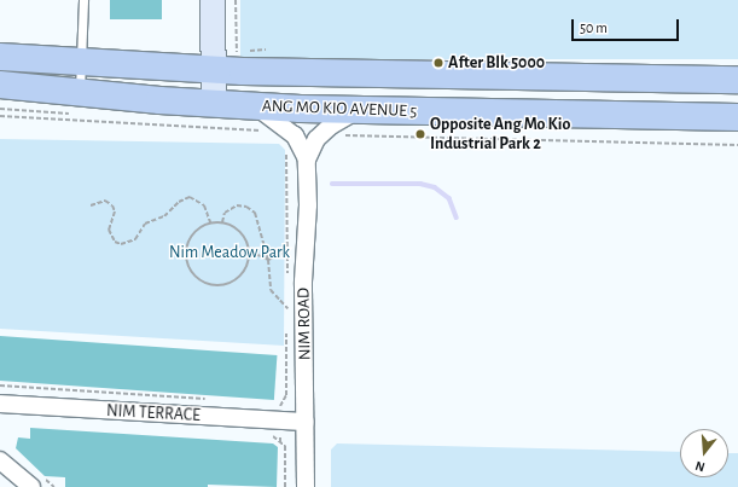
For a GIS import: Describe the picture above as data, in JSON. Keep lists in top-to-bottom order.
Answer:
{
  "streets": {
    "main road": ["ANG MO KIO AVENUE 5"],
    "street": ["NIM ROAD", "NIM TERRACE"]
  },
  "crossings": [
    ["NIM ROAD", "NIM TERRACE"]
  ],
  "parks": ["Nim Meadow Park"],
  "places": ["After Blk 5000", "Opposite Ang Mo Kio Industrial Park 2"],
  "scale_bar": "50 m",
  "north": "bottom"
}
